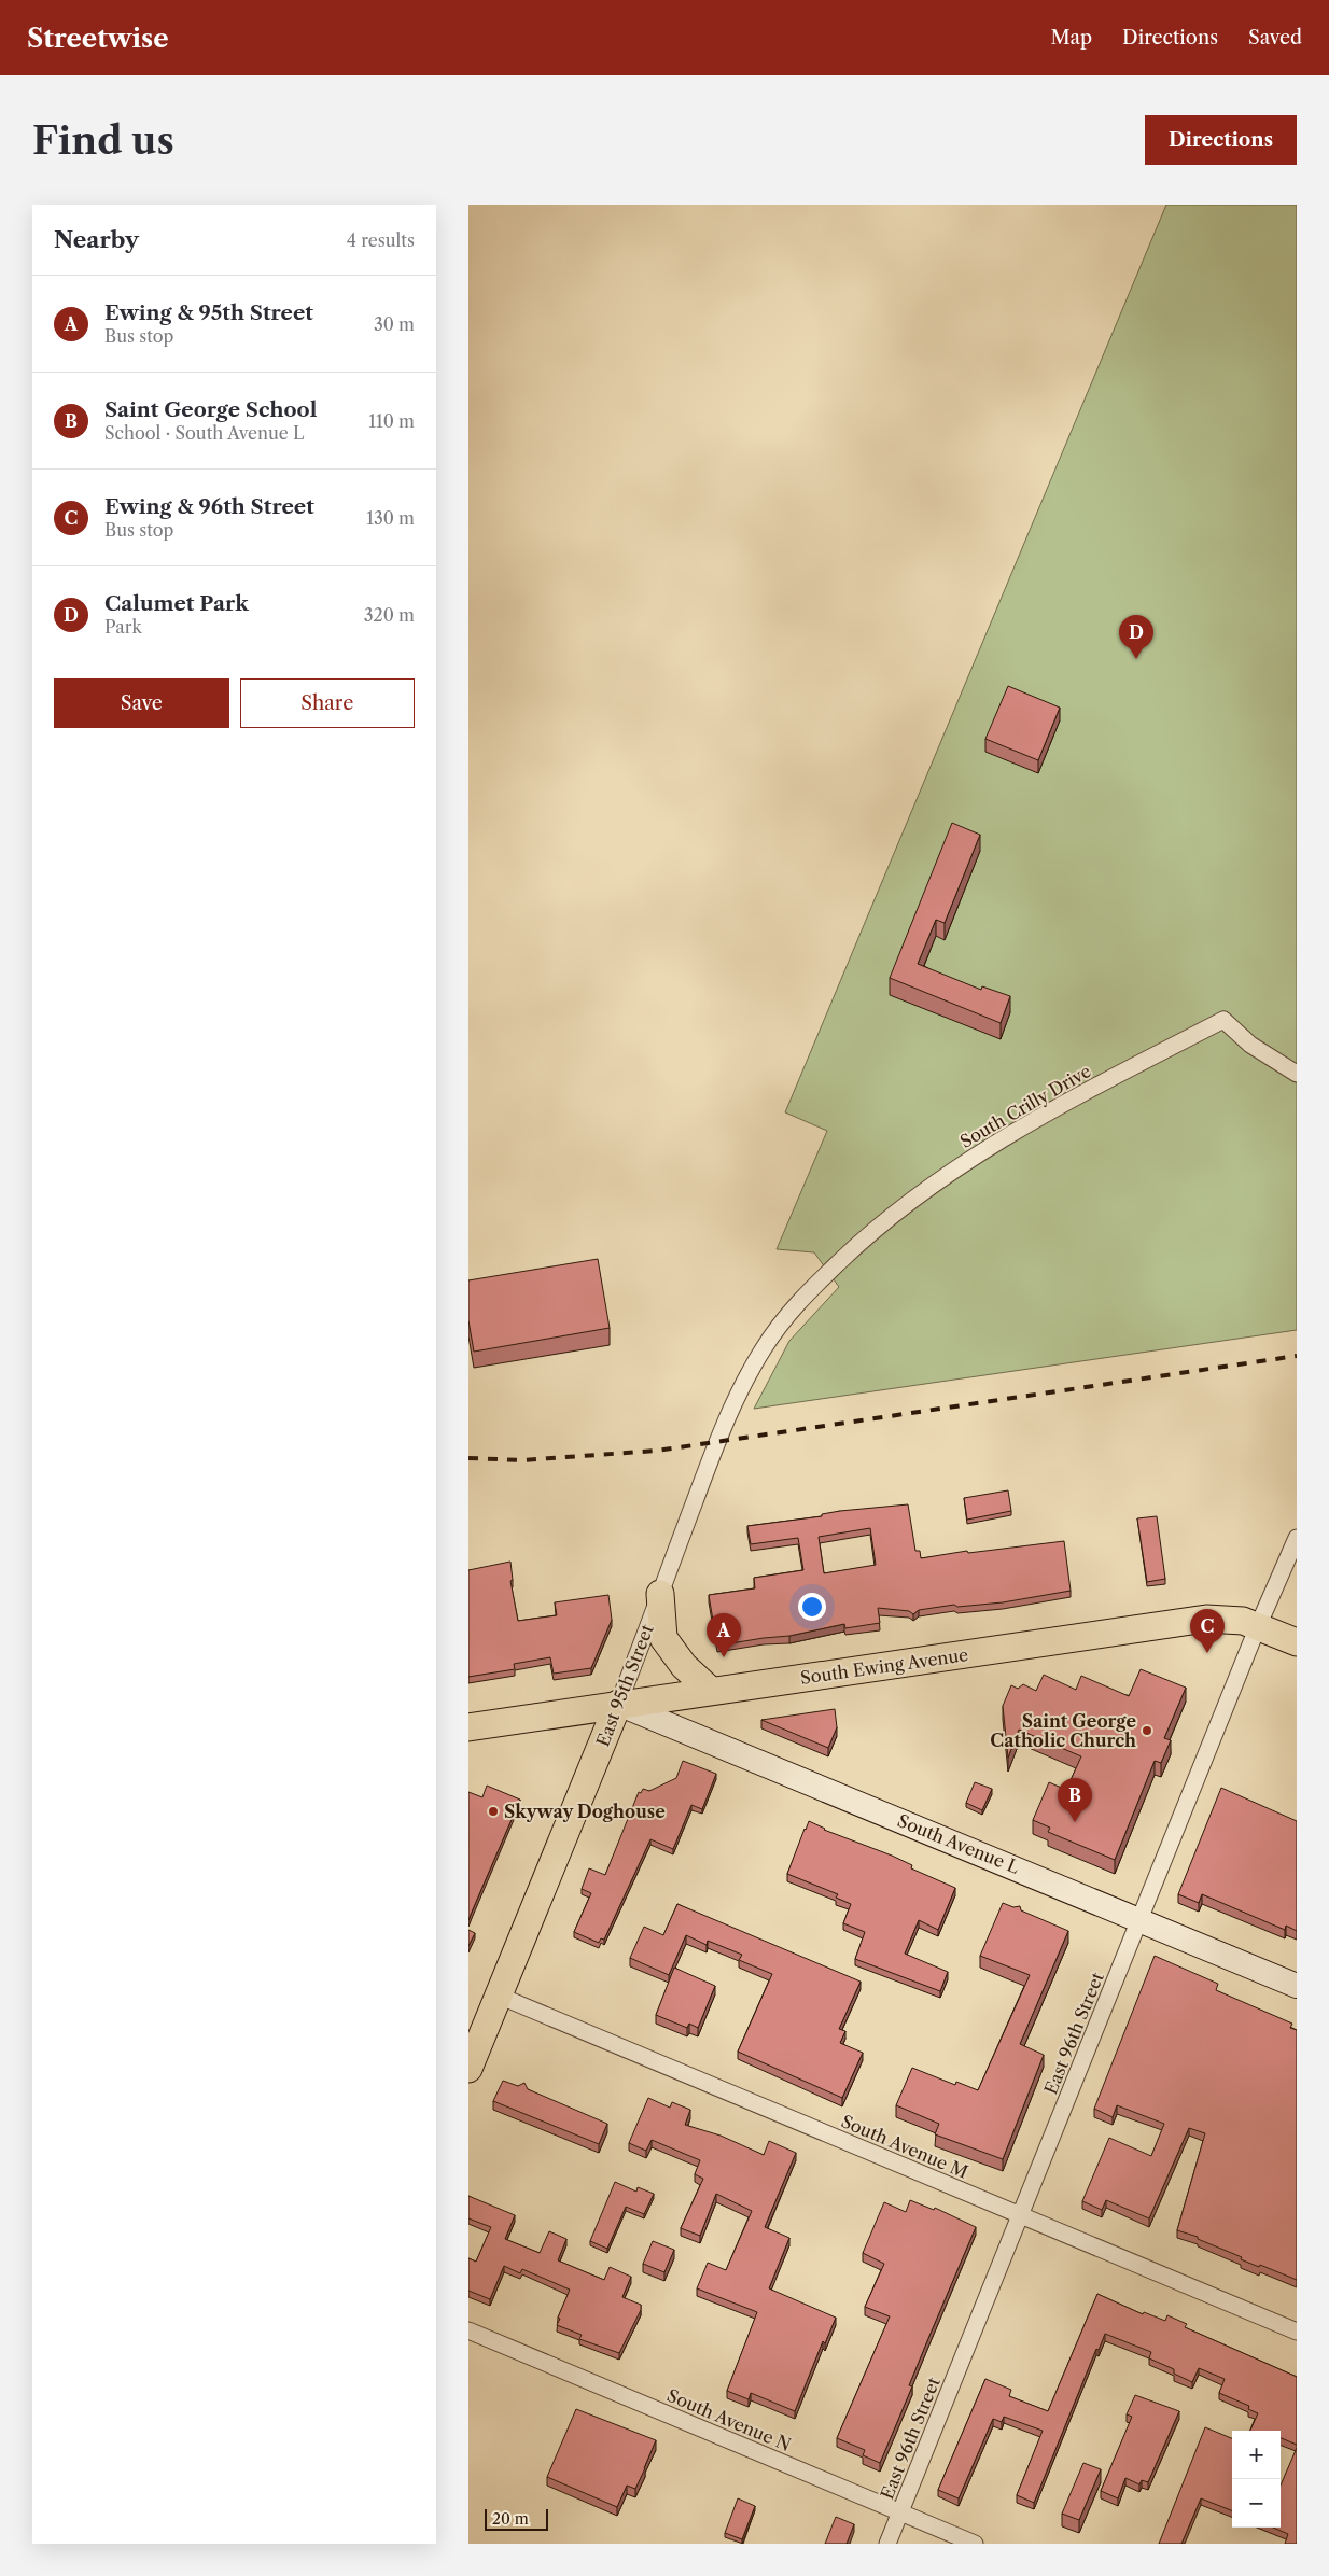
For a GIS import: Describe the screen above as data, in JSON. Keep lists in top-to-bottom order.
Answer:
{
  "streets": {
    "main road": ["South Ewing Avenue", "East 95th Street"],
    "street": [
      "South Crilly Drive",
      "South Avenue L",
      "East 96th Street",
      "South Avenue M",
      "South Avenue N"
    ]
  },
  "crossings": [
    ["South Crilly Drive", "East 95th Street"],
    ["South Ewing Avenue", "East 95th Street"],
    ["South Ewing Avenue", "South Avenue L"],
    ["South Ewing Avenue", "East 96th Street"],
    ["East 95th Street", "South Avenue L"],
    ["East 95th Street", "South Avenue M"],
    ["South Avenue L", "East 96th Street"],
    ["East 96th Street", "South Avenue M"],
    ["East 96th Street", "South Avenue N"]
  ],
  "places": ["Saint George Catholic Church", "Skyway Doghouse"],
  "scale_bar": "20 m",
  "page": {
    "header": "Streetwise",
    "nav": ["Map", "Directions", "Saved"],
    "buttons": [
      "Directions",
      ["Save", "Share"]
    ],
    "title": "Find us",
    "heading": ["Nearby", "4 results"],
    "list": [
      {
        "mark": "A",
        "name": "Ewing & 95th Street",
        "note": "Bus stop",
        "value": "30 m"
      },
      {
        "mark": "B",
        "name": "Saint George School",
        "note": "School · South Avenue L",
        "value": "110 m"
      },
      {
        "mark": "C",
        "name": "Ewing & 96th Street",
        "note": "Bus stop",
        "value": "130 m"
      },
      {
        "mark": "D",
        "name": "Calumet Park",
        "note": "Park",
        "value": "320 m"
      }
    ],
    "pins": [
      "D",
      "C",
      "A",
      "B"
    ],
    "map_buttons": ["+", "−"],
    "scale": "20 m"
  }
}
